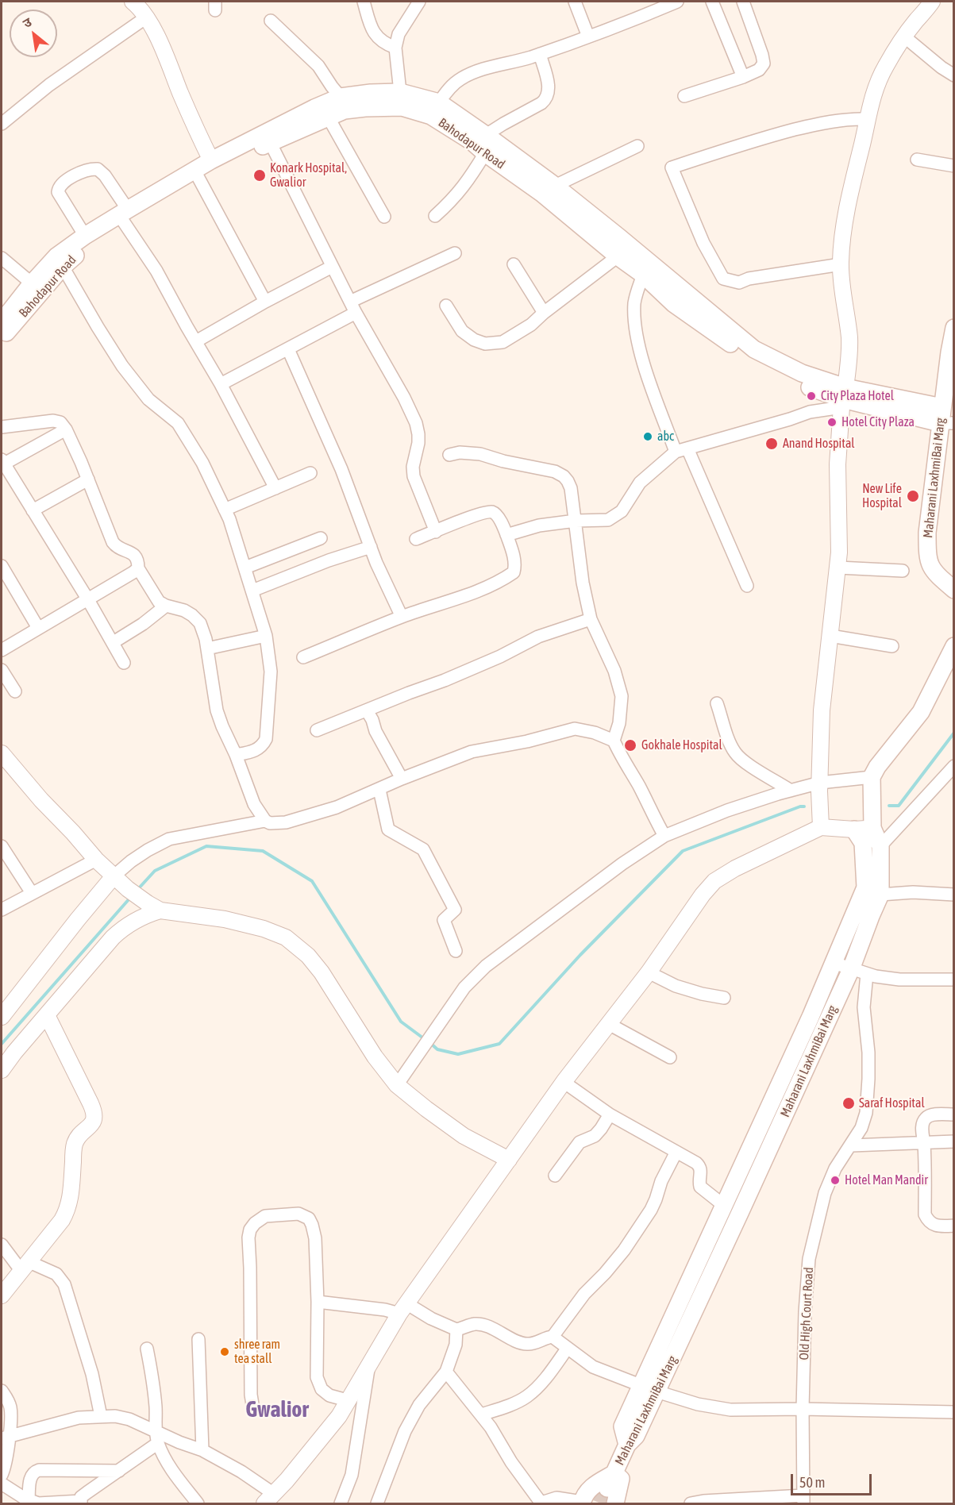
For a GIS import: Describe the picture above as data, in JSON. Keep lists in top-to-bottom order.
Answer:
{
  "streets": {
    "main road": ["Bahodapur Road", "Maharani LaxhmiBai Marg"],
    "street": ["Old High Court Road"]
  },
  "crossings": [
    ["Bahodapur Road", "Maharani LaxhmiBai Marg"],
    ["Maharani LaxhmiBai Marg", "Old High Court Road"]
  ],
  "districts": ["Gwalior"],
  "places": [
    "Konark Hospital, Gwalior",
    "City Plaza Hotel",
    "Hotel City Plaza",
    "abc",
    "Anand Hospital",
    "New Life Hospital",
    "Gokhale Hospital",
    "Saraf Hospital",
    "Hotel Man Mandir",
    "shree ram tea stall"
  ],
  "scale_bar": "50 m",
  "north": "top left"
}
